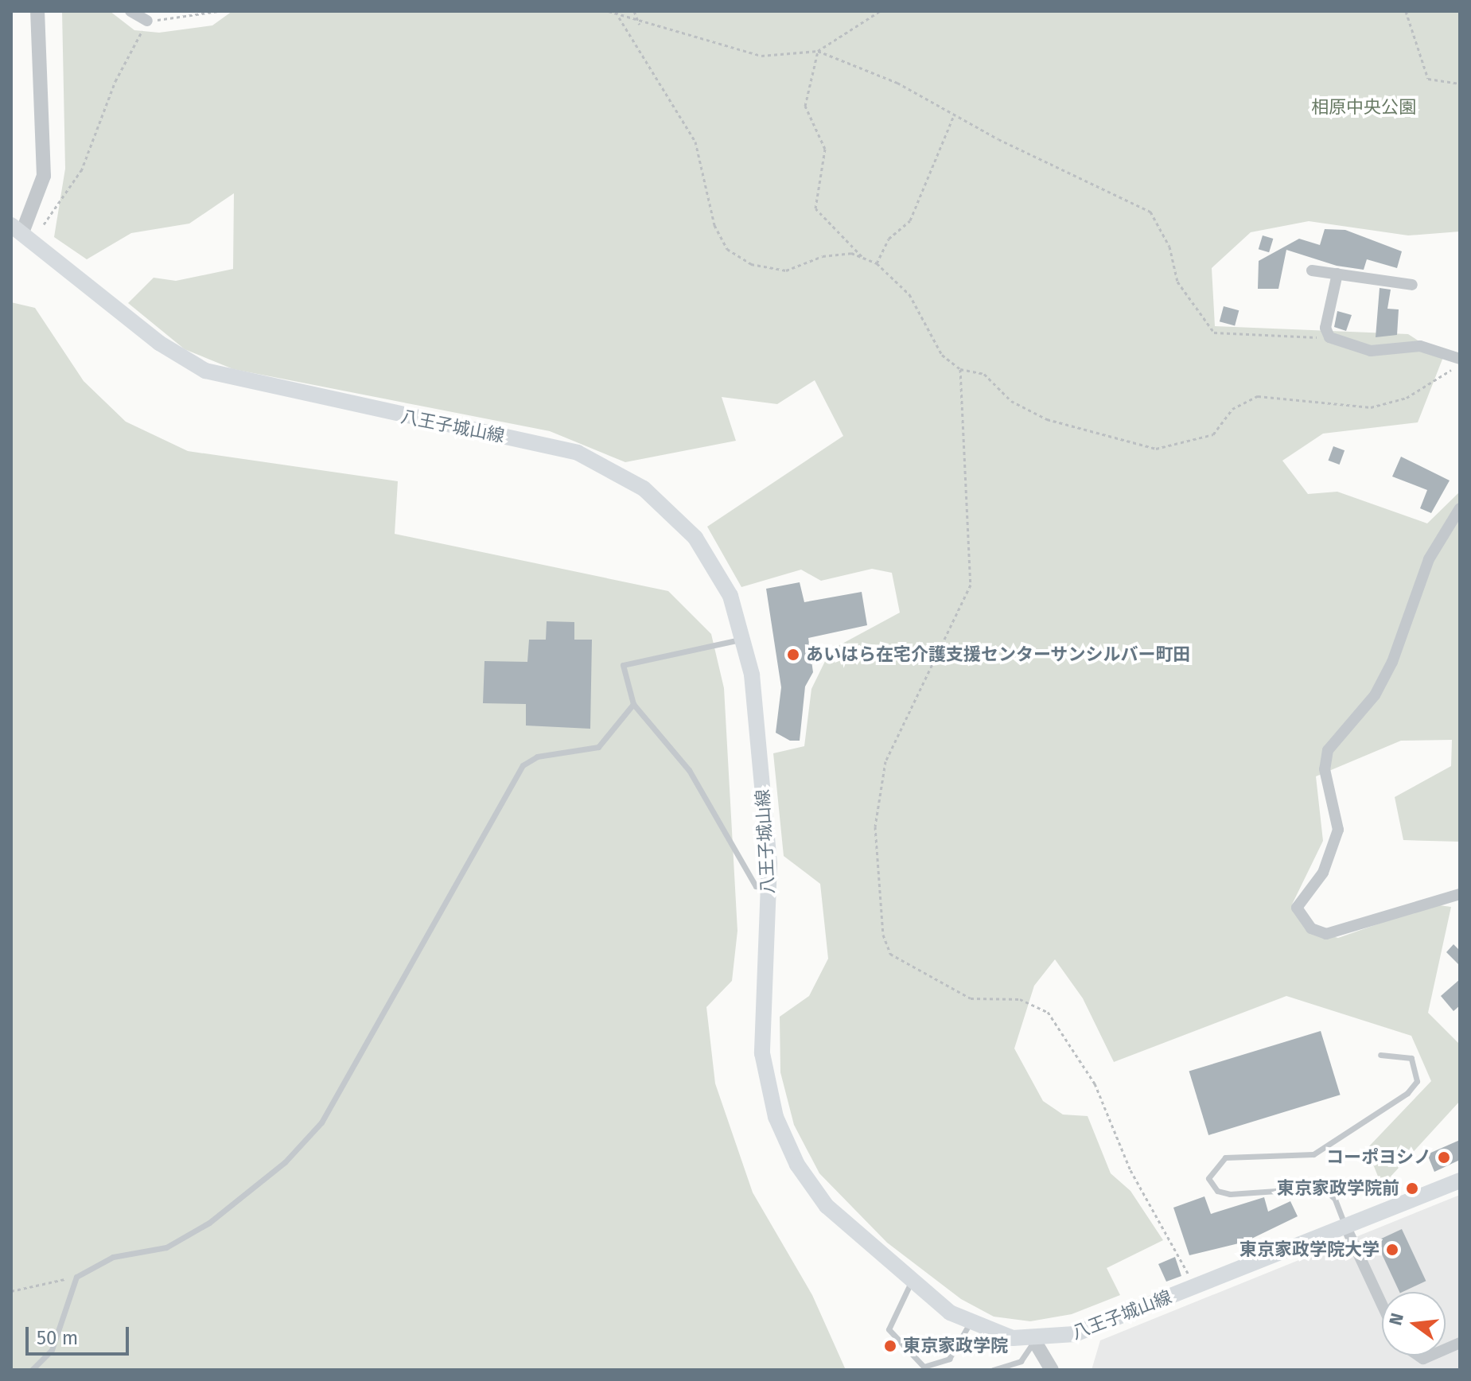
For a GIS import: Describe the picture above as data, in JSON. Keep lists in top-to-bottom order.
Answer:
{
  "streets": {
    "main road": ["八王子城山線"]
  },
  "parks": ["相原中央公園"],
  "places": [
    "あいはら在宅介護支援センターサンシルバー町田",
    "コーポヨシノ",
    "東京家政学院前",
    "東京家政学院大学",
    "東京家政学院"
  ],
  "scale_bar": "50 m",
  "north": "left"
}
